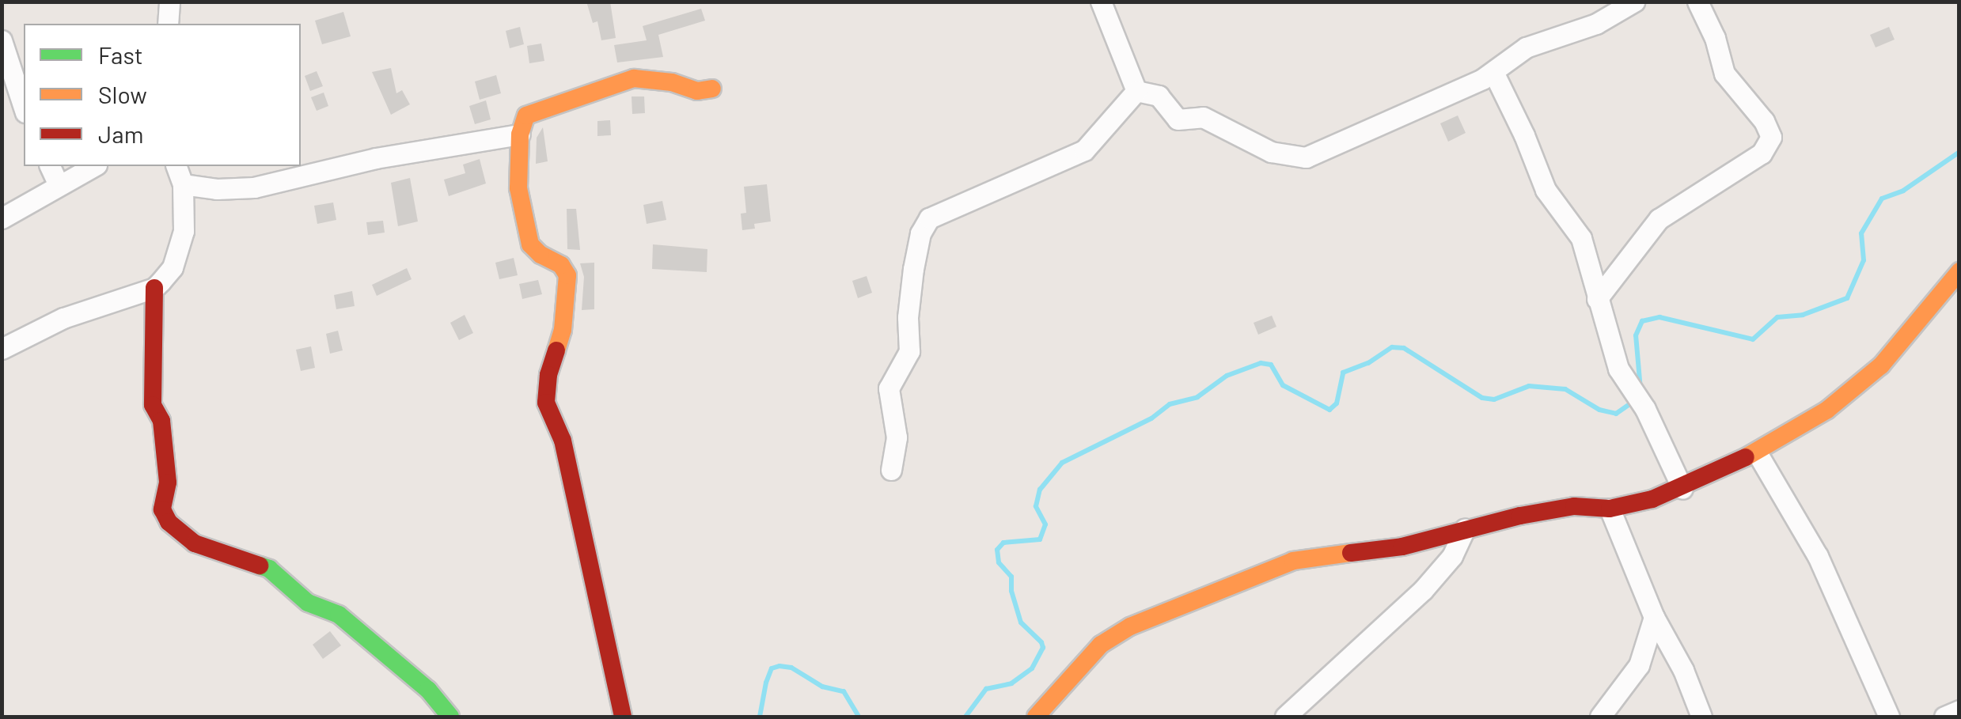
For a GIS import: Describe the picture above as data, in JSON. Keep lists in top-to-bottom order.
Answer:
{
  "legend": ["Fast", "Slow", "Jam"]
}
